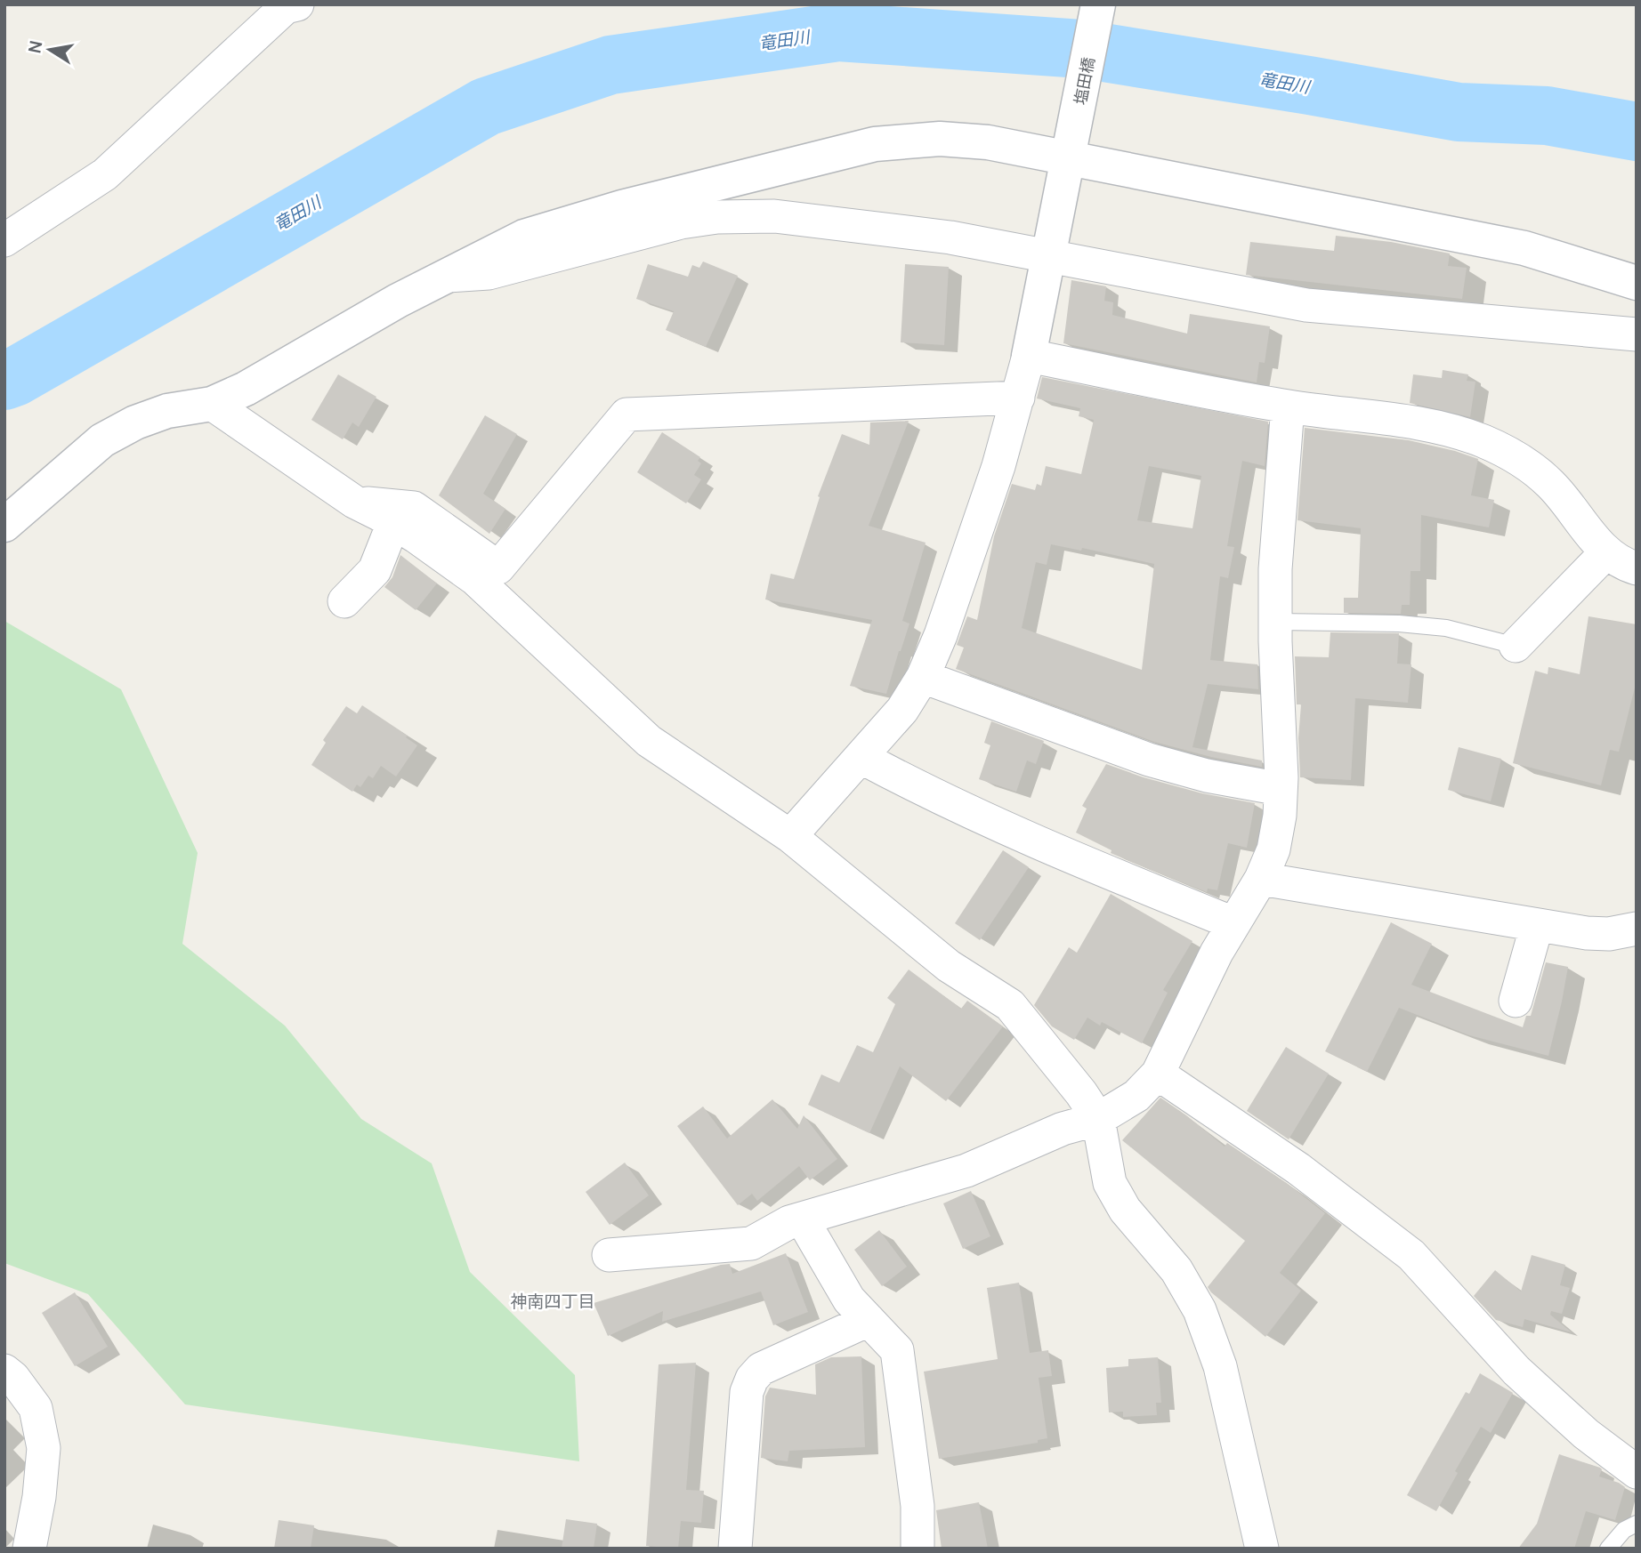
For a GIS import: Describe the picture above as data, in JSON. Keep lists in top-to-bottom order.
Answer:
{
  "streets": {
    "street": ["塩田橋"]
  },
  "districts": ["神南四丁目"],
  "water": ["竜田川"],
  "north": "left"
}
